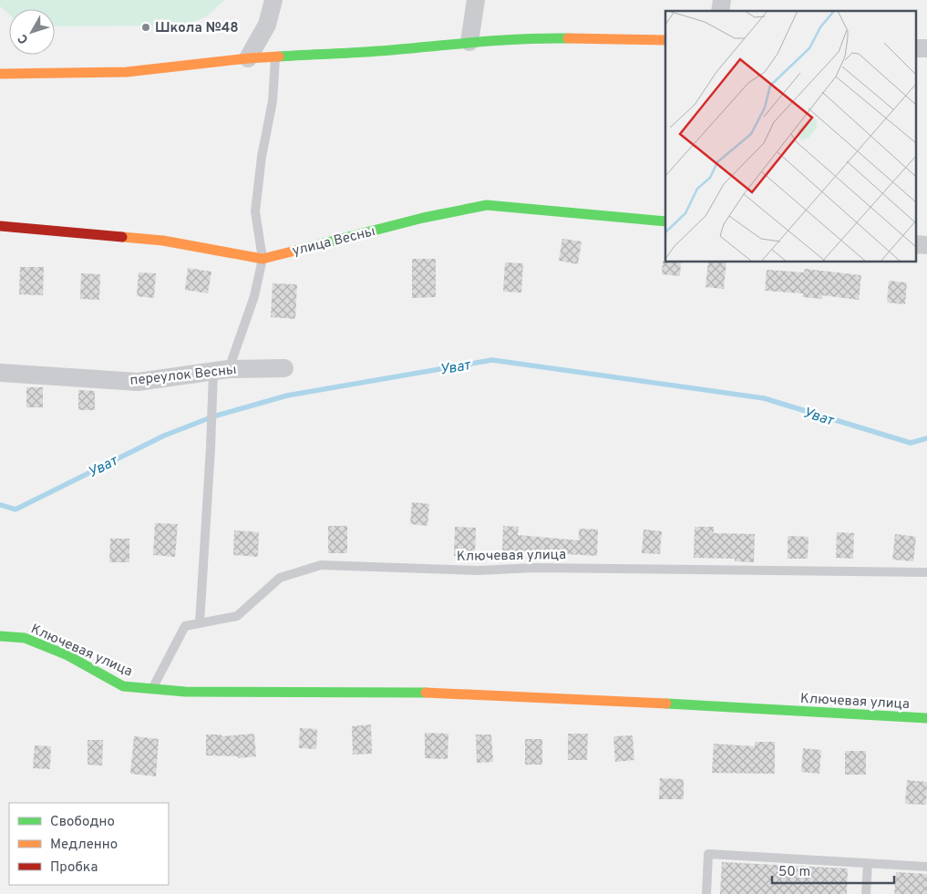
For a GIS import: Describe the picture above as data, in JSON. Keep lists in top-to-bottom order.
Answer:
{
  "streets": {
    "street": ["улица Весны", "переулок Весны", "Ключевая улица"]
  },
  "water": ["Уват"],
  "places": ["Школа №48"],
  "legend": ["Свободно", "Медленно", "Пробка"],
  "scale_bar": "50 m",
  "north": "bottom left"
}
